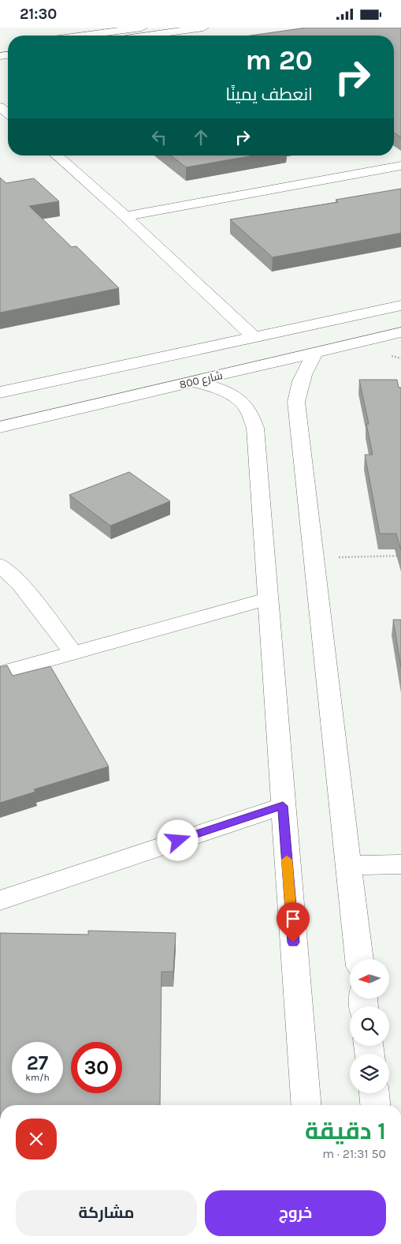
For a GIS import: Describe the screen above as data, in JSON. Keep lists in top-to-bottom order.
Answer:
{
  "streets": {
    "street": ["شارع 800"]
  },
  "north": "left",
  "page": {
    "status": "21:30",
    "turn": ["20 m", "انعطف يمينًا"],
    "speed": "27 km/h",
    "limit": "30",
    "heading": ["1 دقيقة", "50 m · 21:31"],
    "buttons": ["خروج", "مشاركة"]
  }
}
